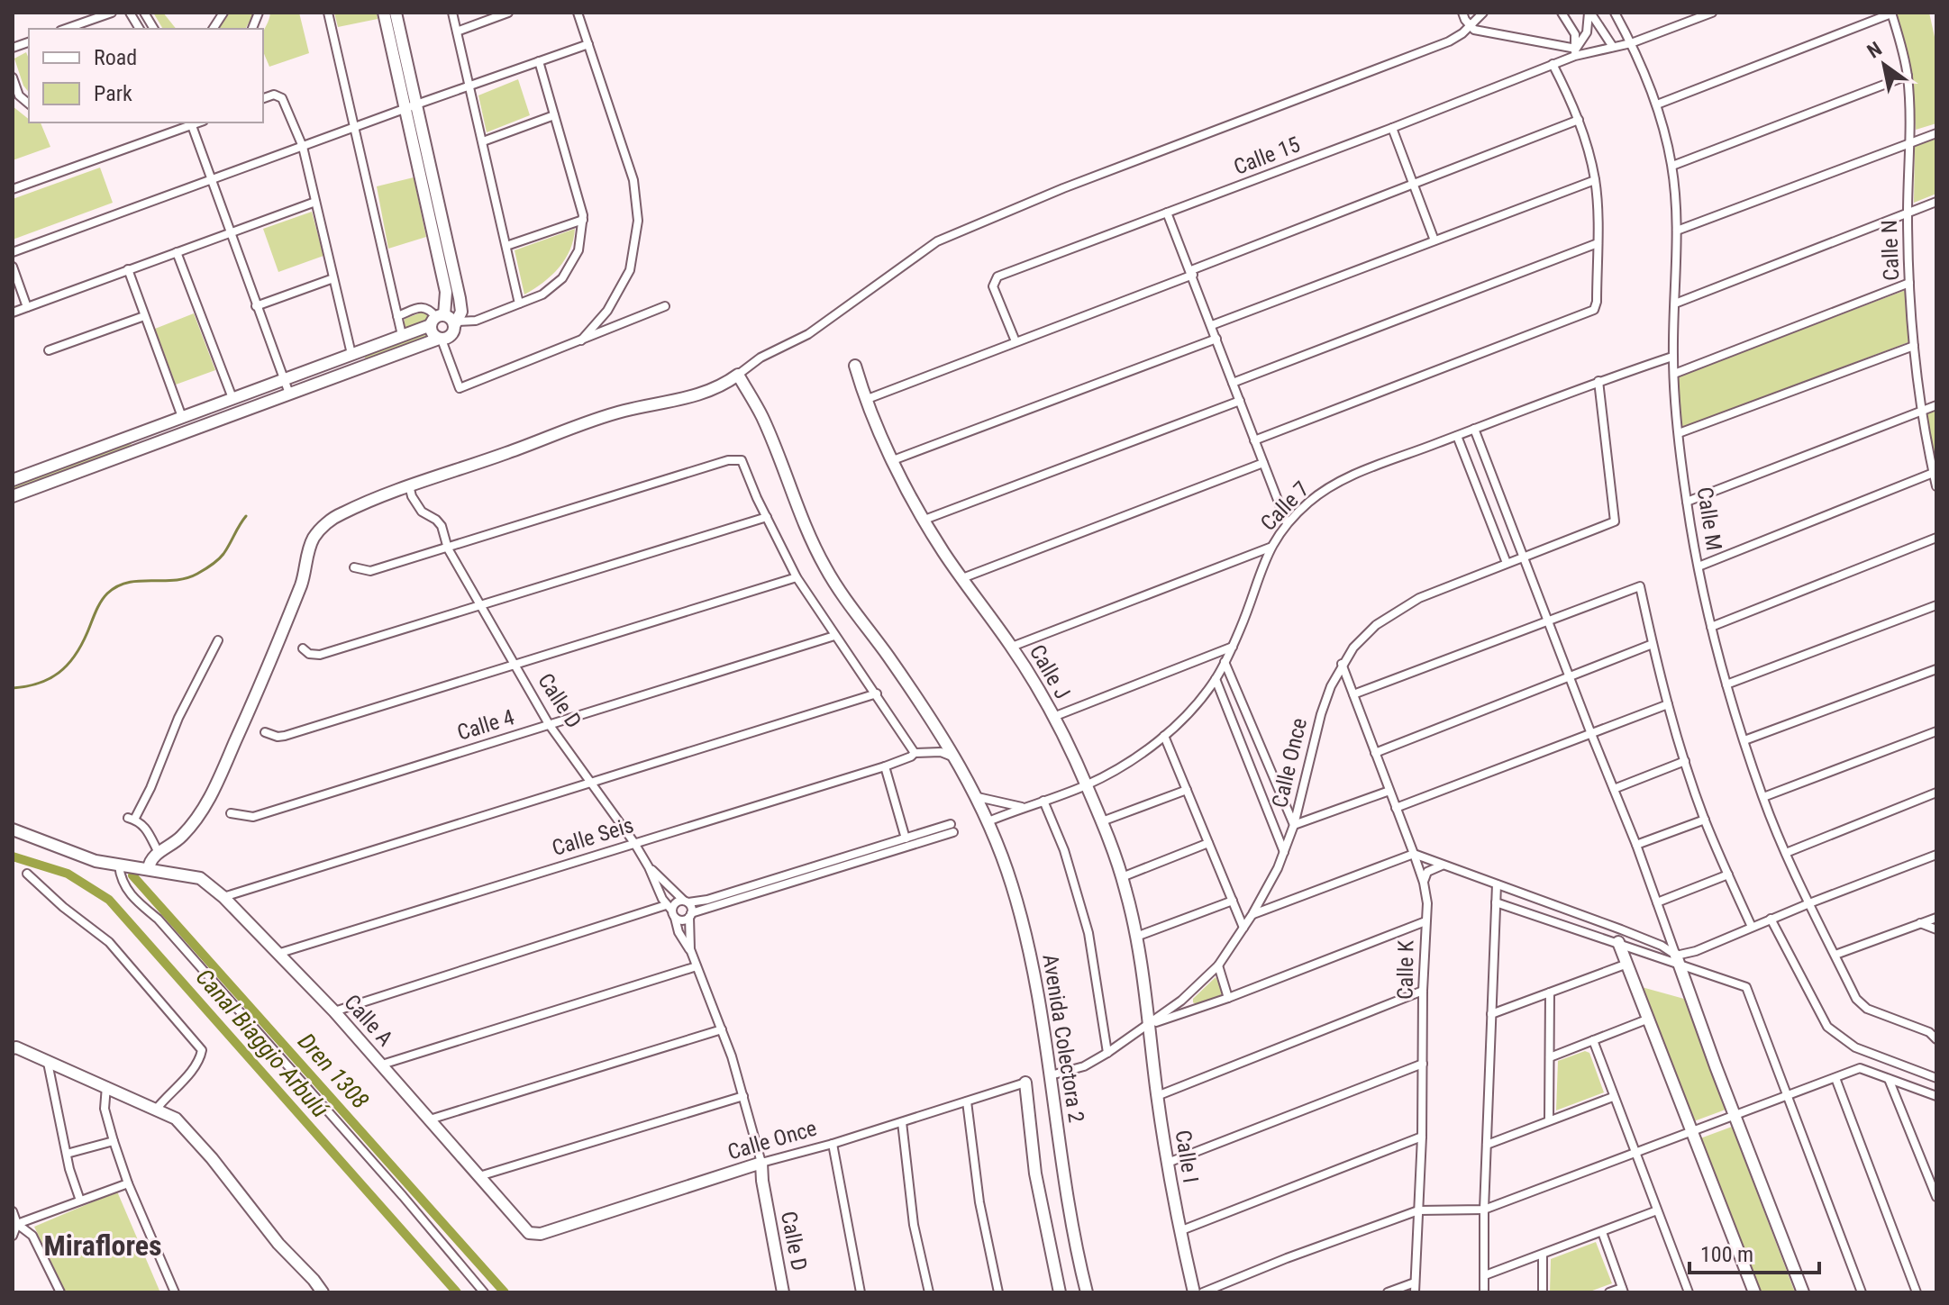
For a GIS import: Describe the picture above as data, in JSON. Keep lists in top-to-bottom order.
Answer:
{
  "streets": {
    "street": [
      "Calle 15",
      "Calle N",
      "Calle 7",
      "Calle M",
      "Calle J",
      "Calle D",
      "Calle 4",
      "Calle Once",
      "Calle Seis",
      "Calle K",
      "Calle A",
      "Avenida Colectora 2",
      "Calle I"
    ]
  },
  "crossings": [
    ["Calle 15", "Calle M"],
    ["Calle 7", "Calle M"],
    ["Calle 7", "Calle J"],
    ["Calle 7", "Calle Once"],
    ["Calle 7", "Avenida Colectora 2"],
    ["Calle J", "Calle Once"],
    ["Calle J", "Calle I"],
    ["Calle D", "Calle 4"],
    ["Calle D", "Calle Once"],
    ["Calle D", "Calle Seis"],
    ["Calle Once", "Calle K"],
    ["Calle Once", "Calle A"],
    ["Calle Once", "Avenida Colectora 2"],
    ["Calle Once", "Calle I"],
    ["Calle Seis", "Calle A"]
  ],
  "districts": ["Miraflores"],
  "water": ["Canal Biaggio Arbulú", "Dren 1308"],
  "legend": ["Road", "Park"],
  "scale_bar": "100 m",
  "north": "top left"
}
